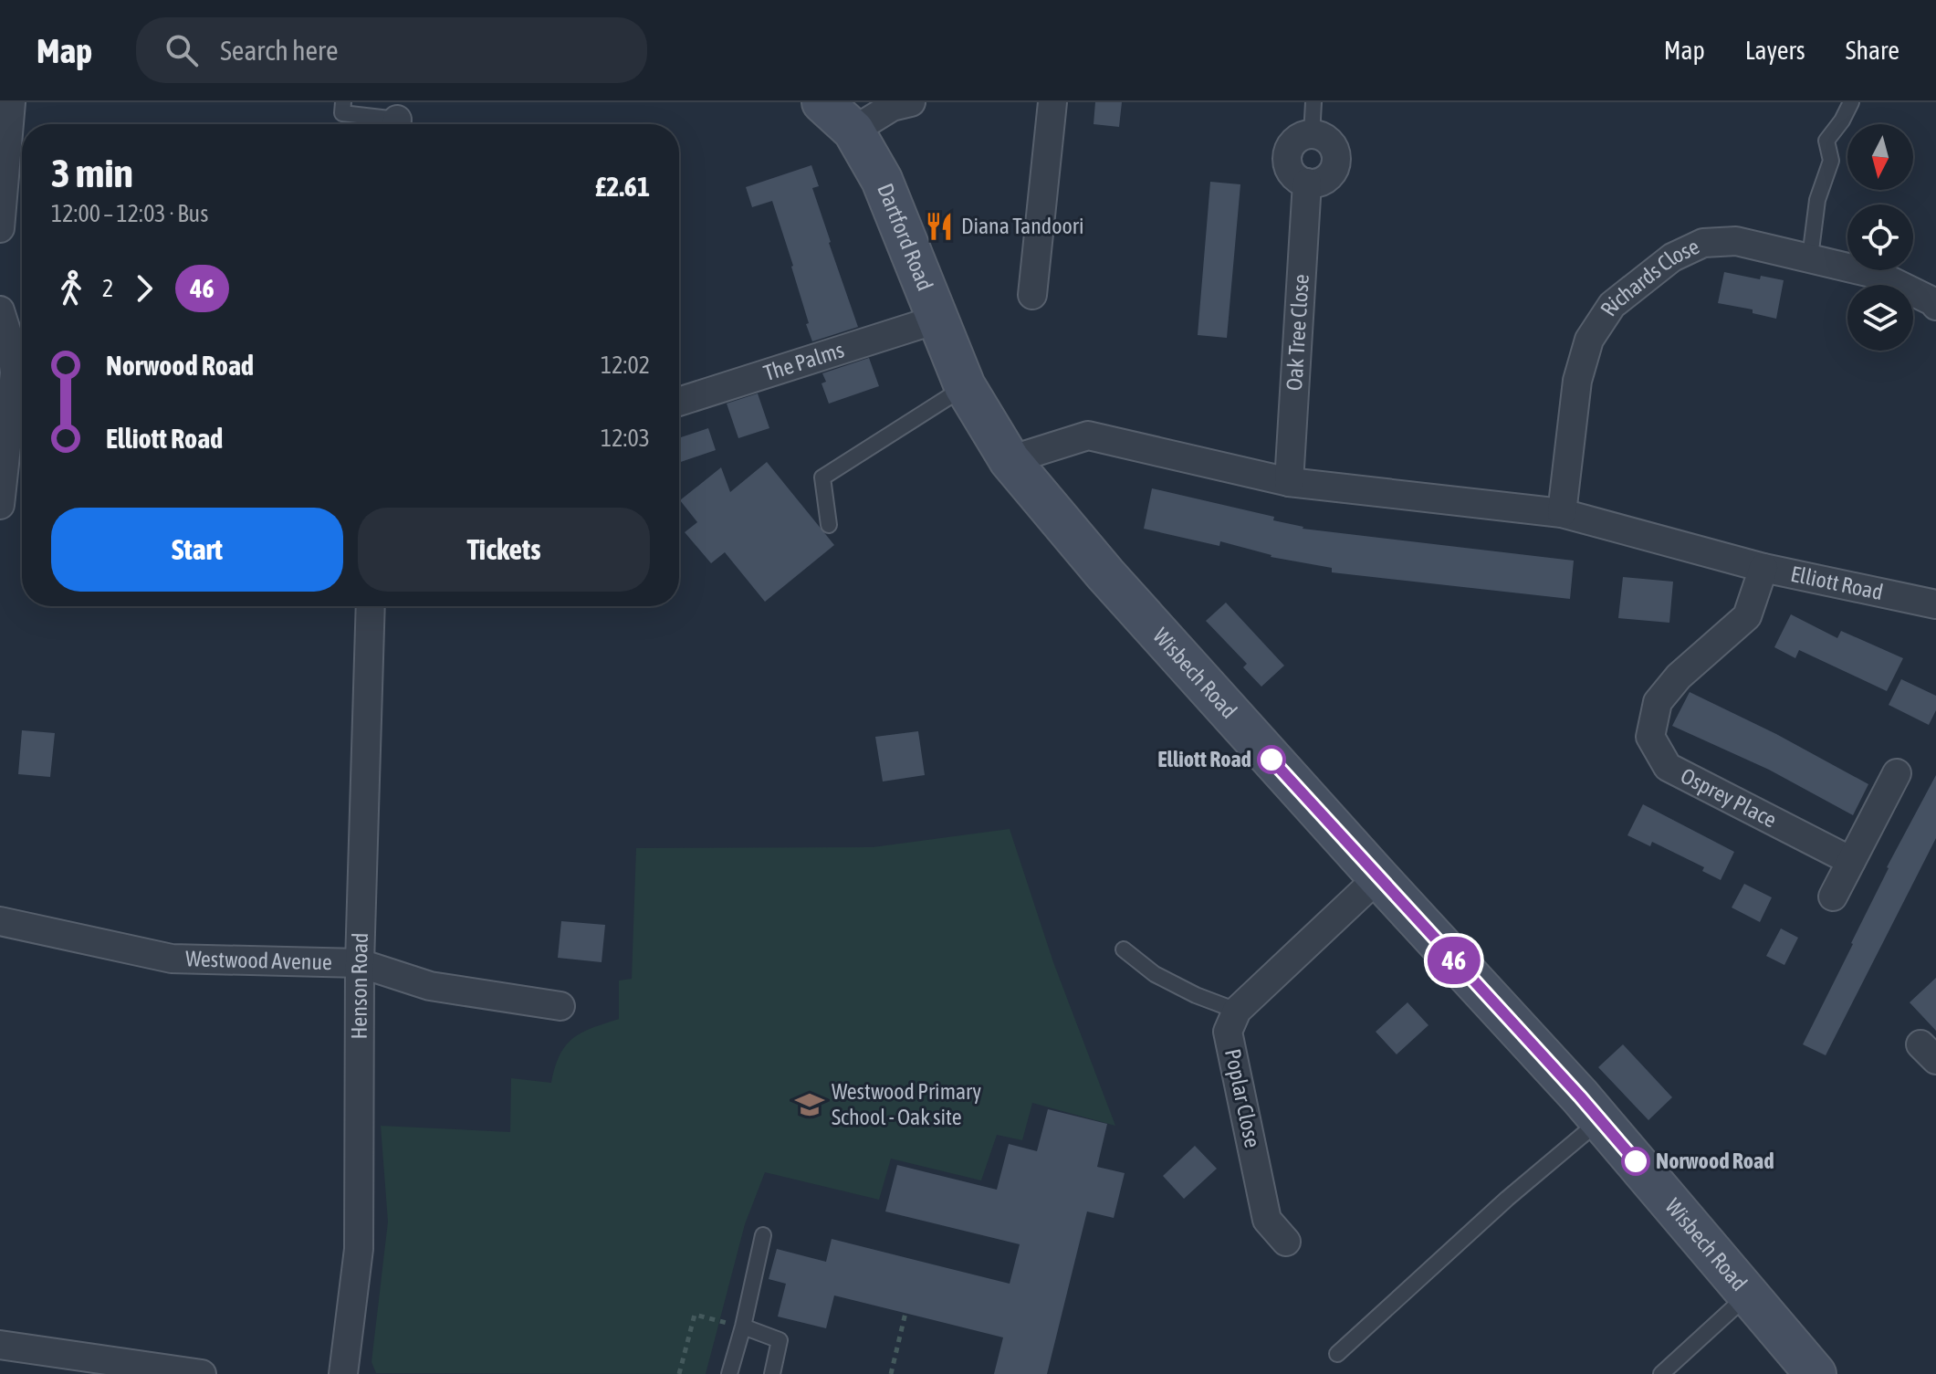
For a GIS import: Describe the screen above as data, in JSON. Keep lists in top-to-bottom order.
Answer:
{
  "streets": {
    "main road": ["Dartford Road", "Wisbech Road"],
    "street": [
      "Richards Close",
      "Oak Tree Close",
      "The Palms",
      "Elliott Road",
      "Osprey Place",
      "Westwood Avenue",
      "Henson Road",
      "Poplar Close"
    ]
  },
  "crossings": [
    ["Dartford Road", "The Palms"],
    ["Dartford Road", "Wisbech Road"],
    ["Richards Close", "Elliott Road"],
    ["Oak Tree Close", "Elliott Road"],
    ["Elliott Road", "Wisbech Road"],
    ["Elliott Road", "Osprey Place"],
    ["Westwood Avenue", "Henson Road"]
  ],
  "places": {
    "restaurant": ["Diana Tandoori"],
    "other": ["Elliott Road", "Norwood Road"],
    "school or university": ["Westwood Primary School - Oak site"]
  },
  "lines": ["bus line 46"],
  "north": "bottom",
  "page": {
    "header": "Map",
    "search": "Search here",
    "nav": ["Map", "Layers", "Share"],
    "on_map": "46",
    "heading": ["3 min", "12:00 – 12:03 · Bus", "£2.61"],
    "legs": ["2", "46"],
    "list": [
      {
        "name": "Norwood Road",
        "value": "12:02"
      },
      {
        "name": "Elliott Road",
        "value": "12:03"
      }
    ],
    "buttons": ["Start", "Tickets"]
  }
}
